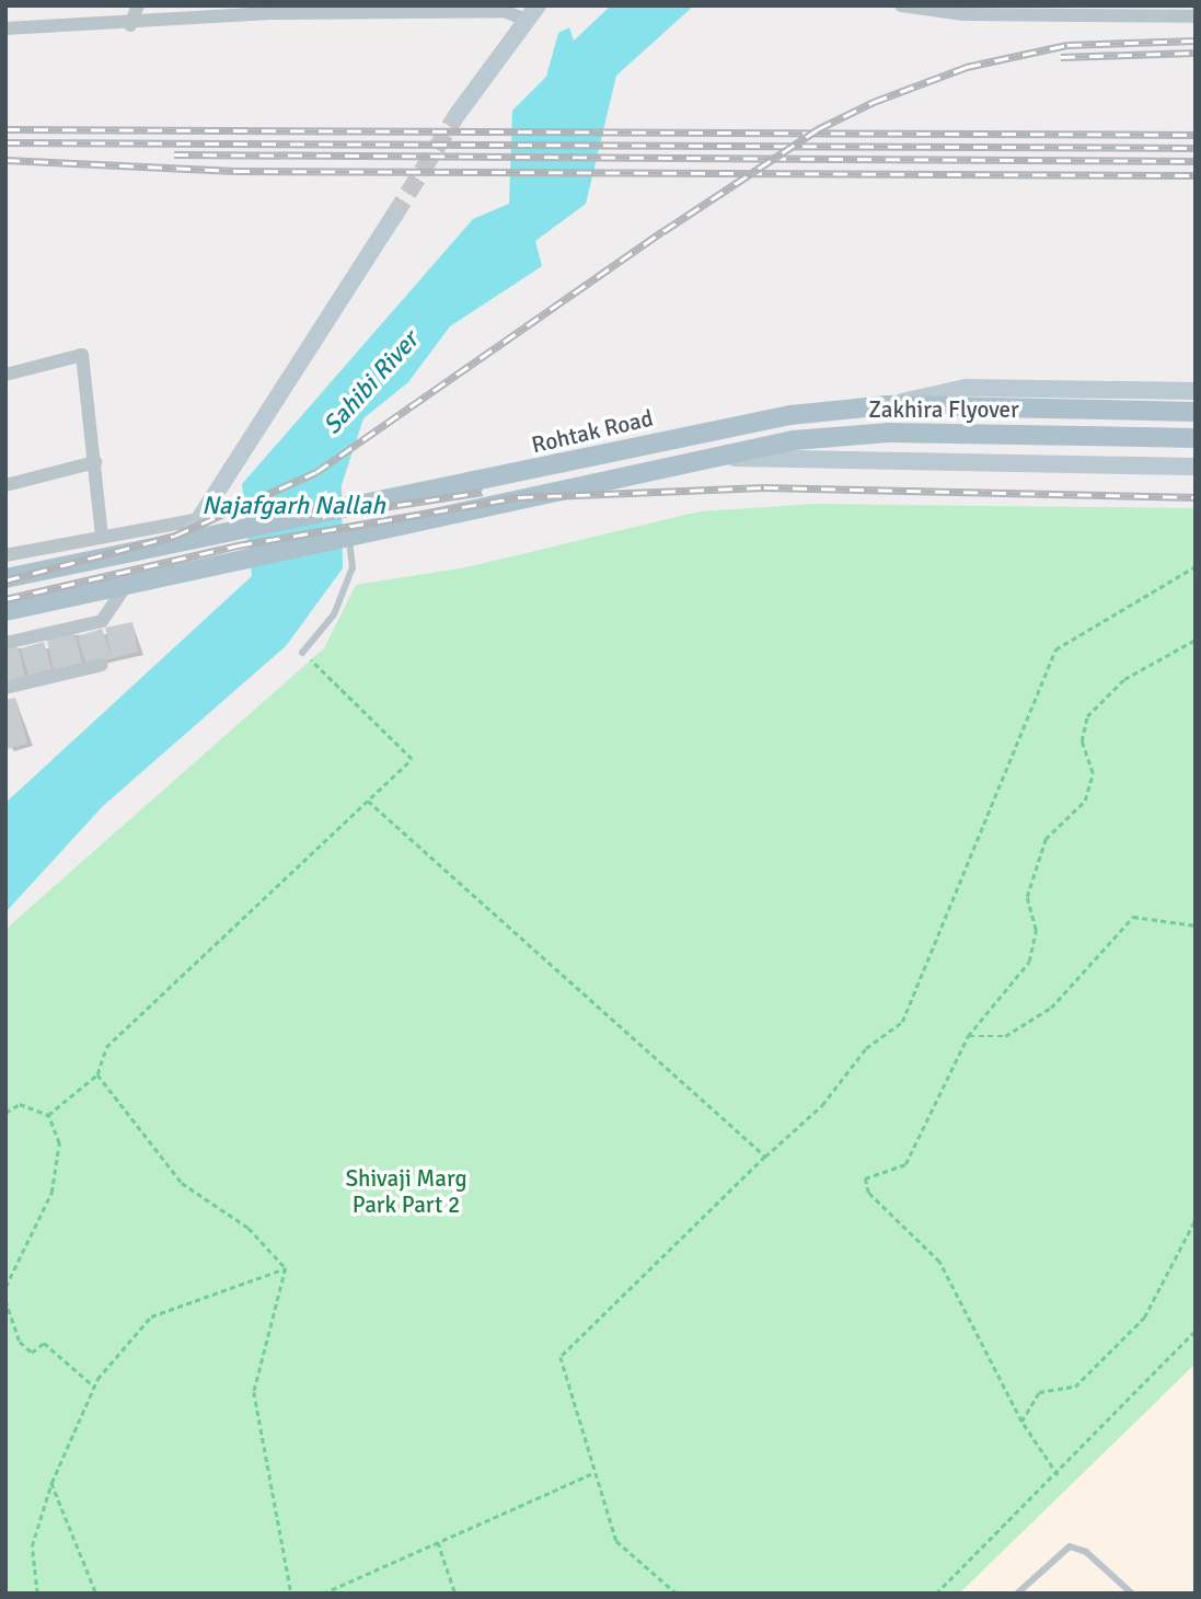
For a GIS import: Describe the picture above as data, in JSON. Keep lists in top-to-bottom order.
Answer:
{
  "streets": {
    "main road": ["Zakhira Flyover", "Rohtak Road"]
  },
  "crossings": [
    ["Zakhira Flyover", "Rohtak Road"]
  ],
  "water": ["Sahibi River", "Najafgarh Nallah"],
  "parks": ["Shivaji Marg Park Part 2"]
}
